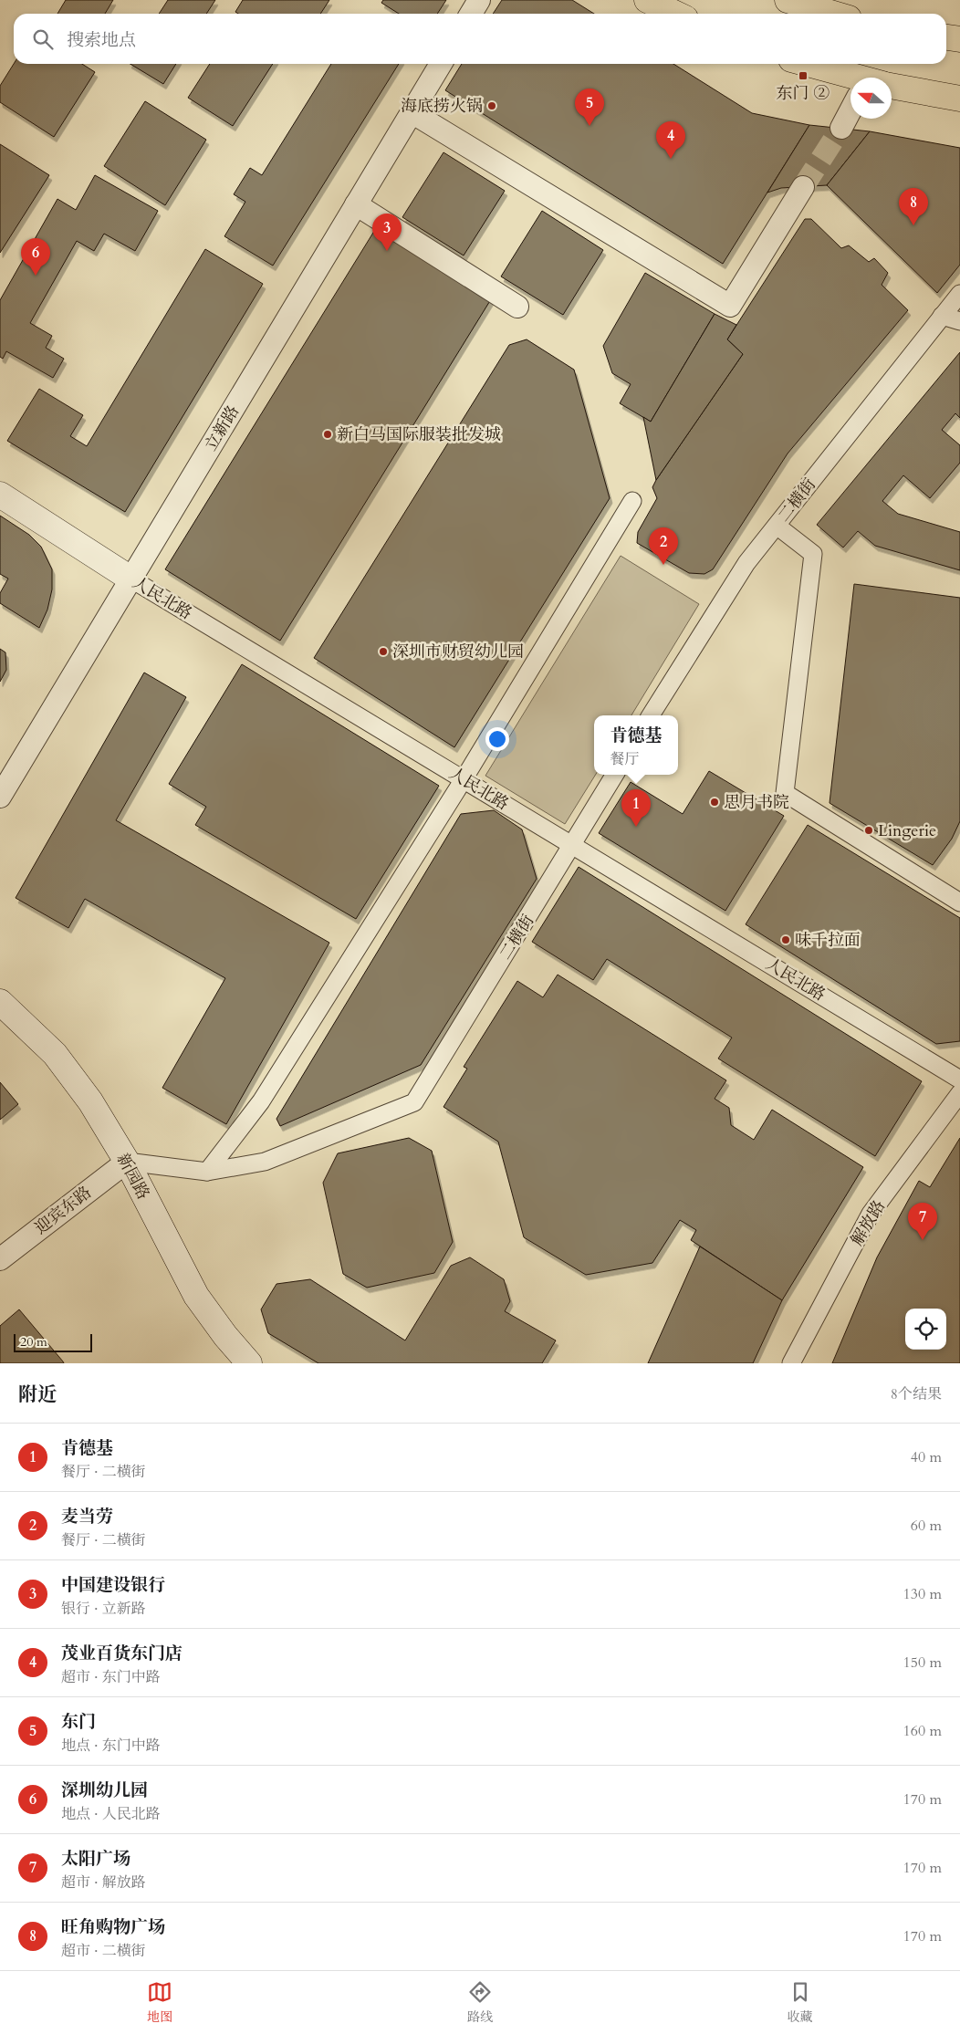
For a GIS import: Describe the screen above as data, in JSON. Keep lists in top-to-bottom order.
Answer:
{
  "streets": {
    "main road": ["人民北路", "新园路"],
    "street": [
      "立新路",
      "二横街",
      "迎宾东路",
      "解放路"
    ]
  },
  "crossings": [
    ["立新路", "人民北路"],
    ["二横街", "人民北路"],
    ["新园路", "迎宾东路"]
  ],
  "places": {
    "transit": ["东门 ②"],
    "other": [
      "海底捞火锅",
      "新白马国际服装批发城",
      "深圳市财贸幼儿园",
      "思月书院",
      "Lingerie",
      "味千拉面"
    ]
  },
  "scale_bar": "20 m",
  "north": "left",
  "page": {
    "search": "搜索地点",
    "pins": [
      "5",
      "4",
      "8",
      "3",
      "6",
      "2",
      "1",
      "7"
    ],
    "popup": ["肯德基", "餐厅"],
    "scale": "20 m",
    "heading": ["附近", "8个结果"],
    "list": [
      {
        "mark": "1",
        "name": "肯德基",
        "note": "餐厅 · 二横街",
        "value": "40 m"
      },
      {
        "mark": "2",
        "name": "麦当劳",
        "note": "餐厅 · 二横街",
        "value": "60 m"
      },
      {
        "mark": "3",
        "name": "中国建设银行",
        "note": "银行 · 立新路",
        "value": "130 m"
      },
      {
        "mark": "4",
        "name": "茂业百货东门店",
        "note": "超市 · 东门中路",
        "value": "150 m"
      },
      {
        "mark": "5",
        "name": "东门",
        "note": "地点 · 东门中路",
        "value": "160 m"
      },
      {
        "mark": "6",
        "name": "深圳幼儿园",
        "note": "地点 · 人民北路",
        "value": "170 m"
      },
      {
        "mark": "7",
        "name": "太阳广场",
        "note": "超市 · 解放路",
        "value": "170 m"
      },
      {
        "mark": "8",
        "name": "旺角购物广场",
        "note": "超市 · 二横街",
        "value": "170 m"
      }
    ],
    "nav": ["地图", "路线", "收藏"]
  }
}
